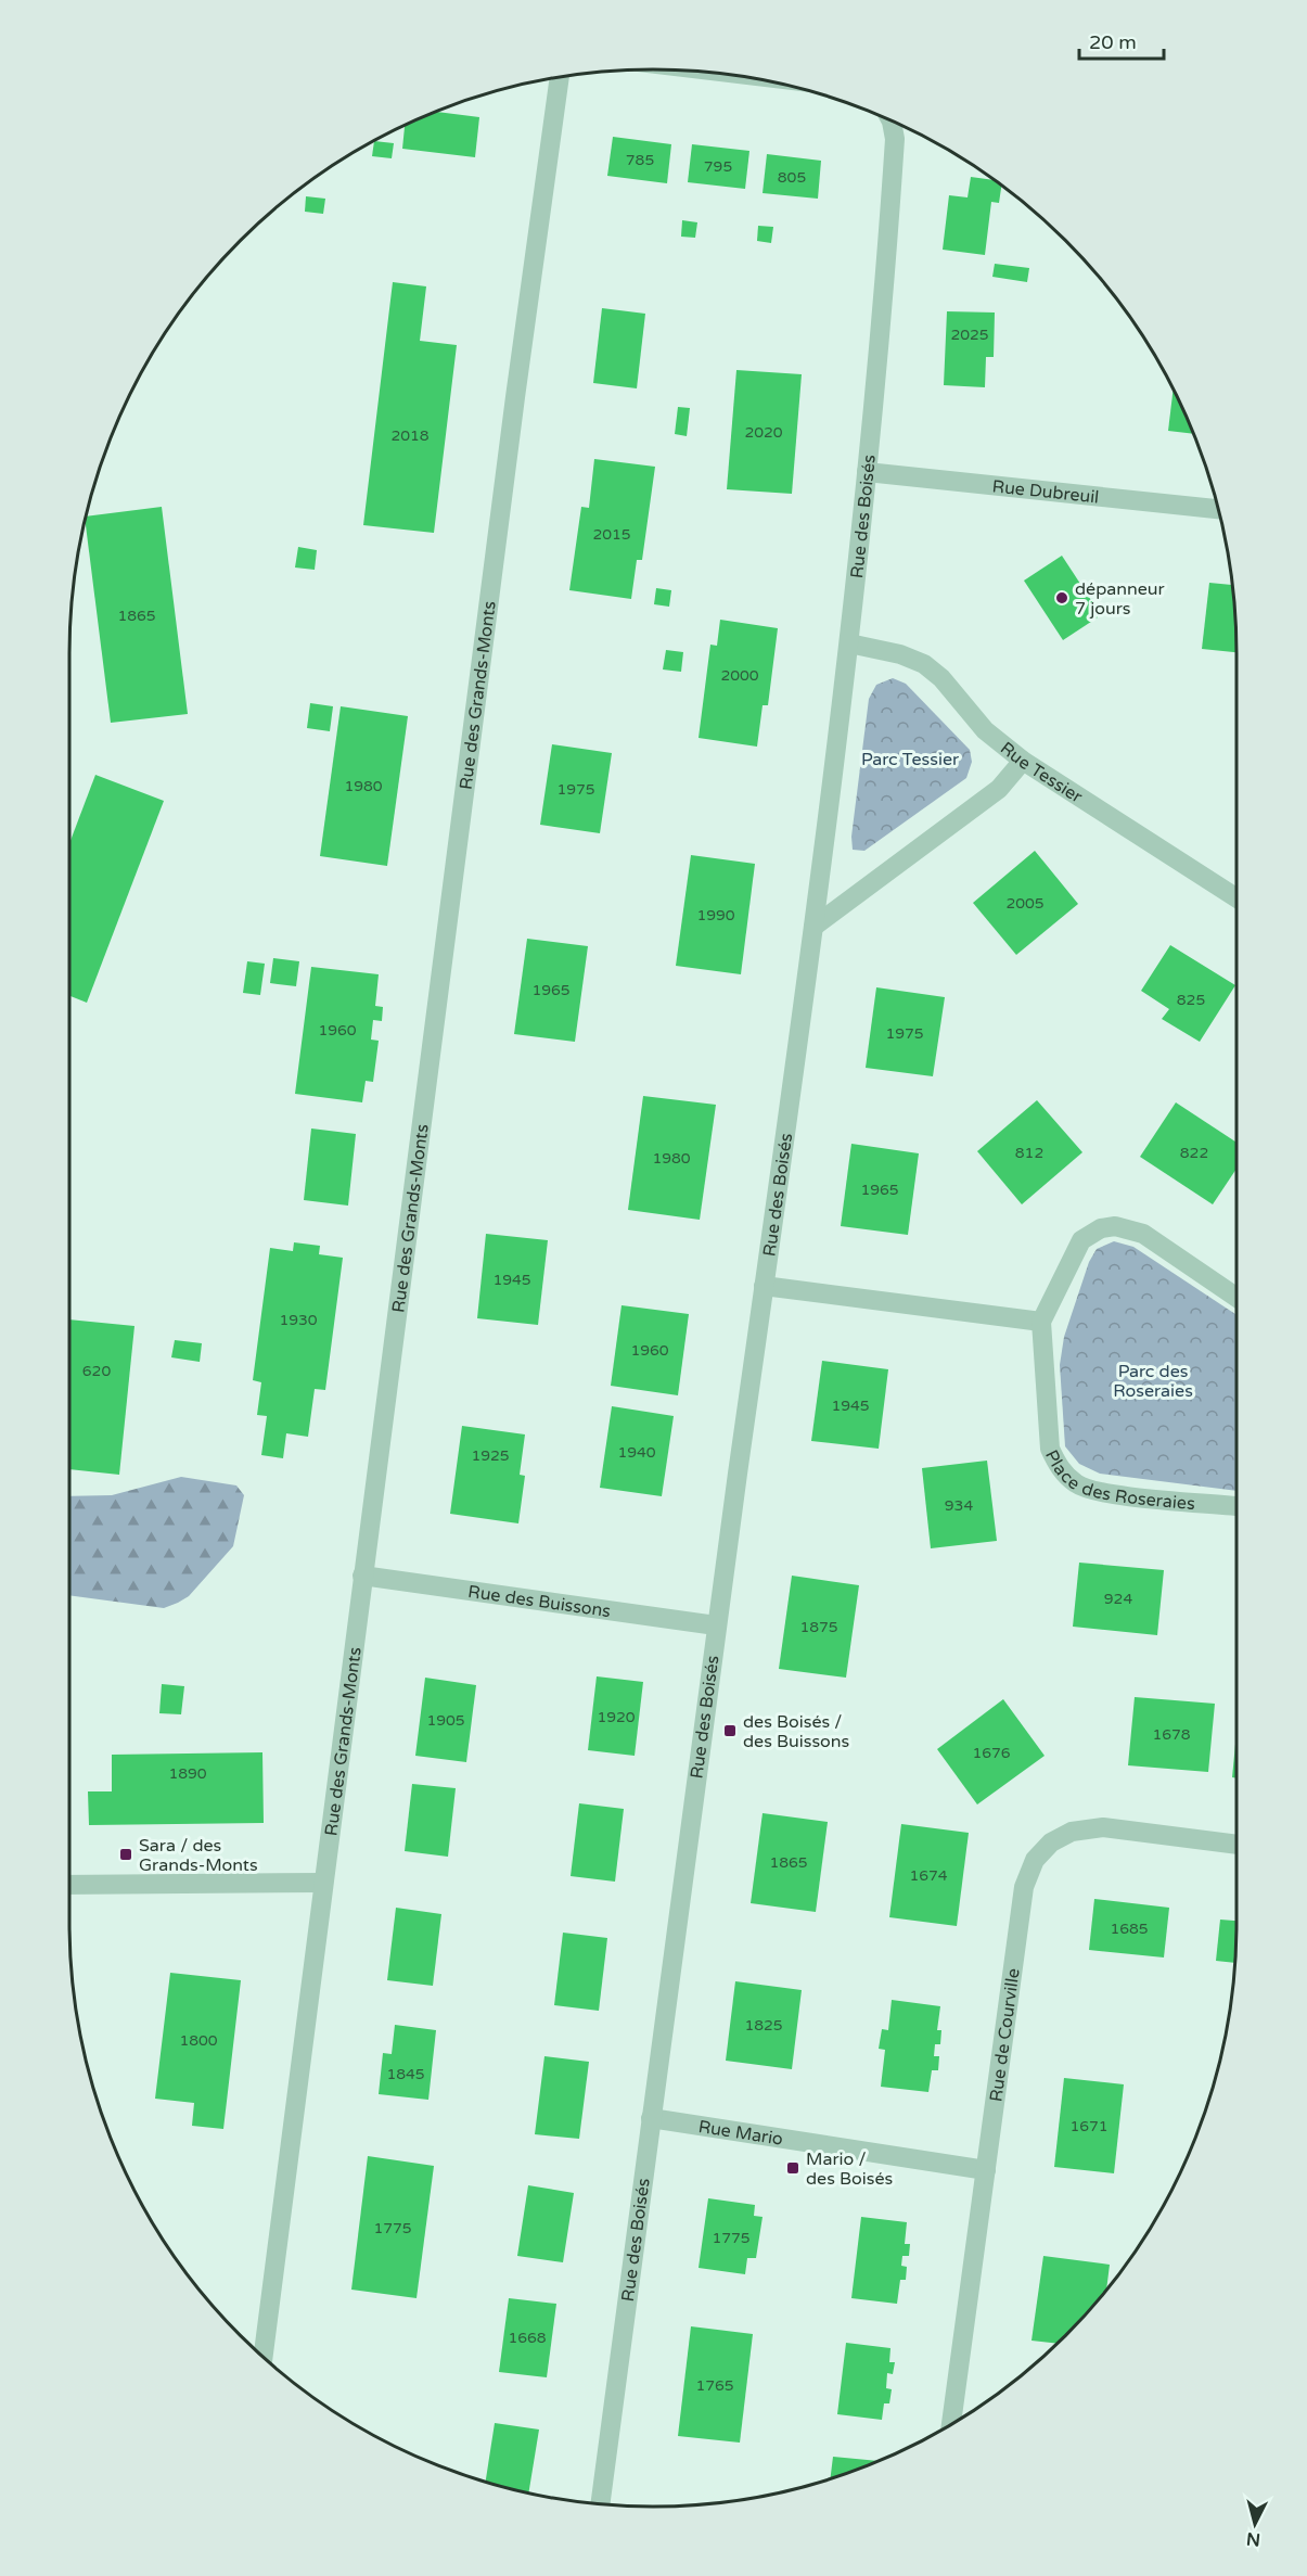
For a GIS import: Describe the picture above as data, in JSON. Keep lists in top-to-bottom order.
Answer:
{
  "streets": {
    "street": [
      "Rue Dubreuil",
      "Rue des Boisés",
      "Rue des Grands-Monts",
      "Rue Tessier",
      "Place des Roseraies",
      "Rue des Buissons",
      "Rue de Courville",
      "Rue Mario"
    ]
  },
  "crossings": [
    ["Rue Dubreuil", "Rue des Boisés"],
    ["Rue des Boisés", "Rue Tessier"],
    ["Rue des Boisés", "Rue des Buissons"],
    ["Rue des Boisés", "Rue Mario"],
    ["Rue des Grands-Monts", "Rue des Buissons"],
    ["Rue de Courville", "Rue Mario"]
  ],
  "parks": ["Parc Tessier", "Parc des Roseraies"],
  "places": {
    "other": ["dépanneur 7 jours"],
    "transit": ["des Boisés / des Buissons", "Sara / des Grands-Monts", "Mario / des Boisés"]
  },
  "house_numbers": [
    "785",
    "795",
    "805",
    "2025",
    "2020",
    "2018",
    "2015",
    "1865",
    "2000",
    "1980",
    "1975",
    "2005",
    "1990",
    "1965",
    "825",
    "1960",
    "1975",
    "812",
    "822",
    "1980",
    "1965",
    "1945",
    "1930",
    "1960",
    "620",
    "1945",
    "1940",
    "1925",
    "934",
    "924",
    "1875",
    "1920",
    "1905",
    "1678",
    "1676",
    "1890",
    "1865",
    "1674",
    "1685",
    "1825",
    "1800",
    "1845",
    "1671",
    "1775",
    "1775",
    "1668",
    "1765"
  ],
  "scale_bar": "20 m",
  "north": "bottom"
}
